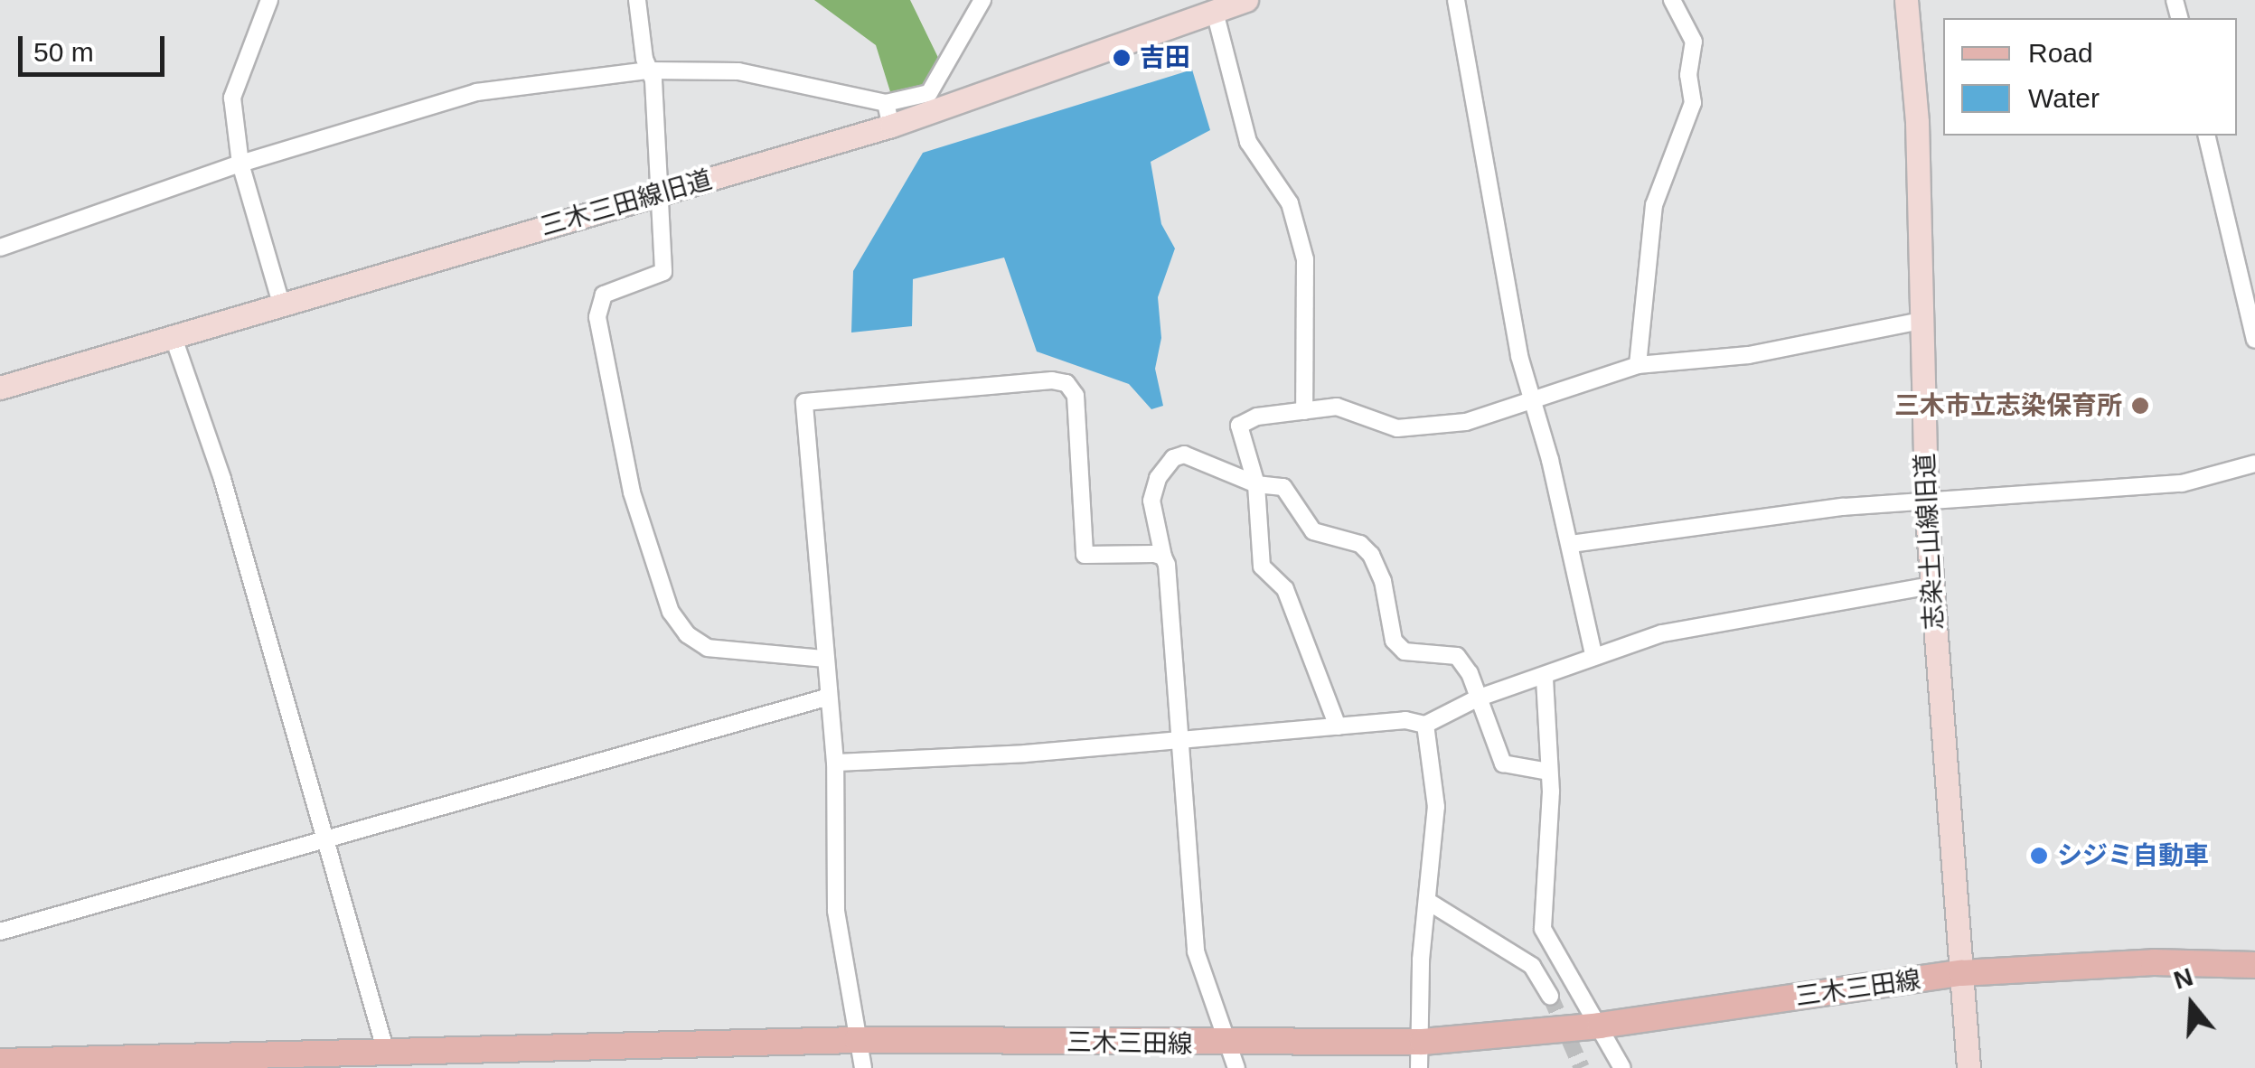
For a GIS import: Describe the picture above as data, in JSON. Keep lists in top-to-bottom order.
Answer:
{
  "streets": {
    "main road": ["三木三田線"],
    "street": ["三木三田線旧道", "志染土山線旧道"]
  },
  "crossings": [
    ["志染土山線旧道", "三木三田線"]
  ],
  "places": ["吉田", "三木市立志染保育所", "シジミ自動車"],
  "legend": ["Road", "Water"],
  "scale_bar": "50 m",
  "north": "top"
}
